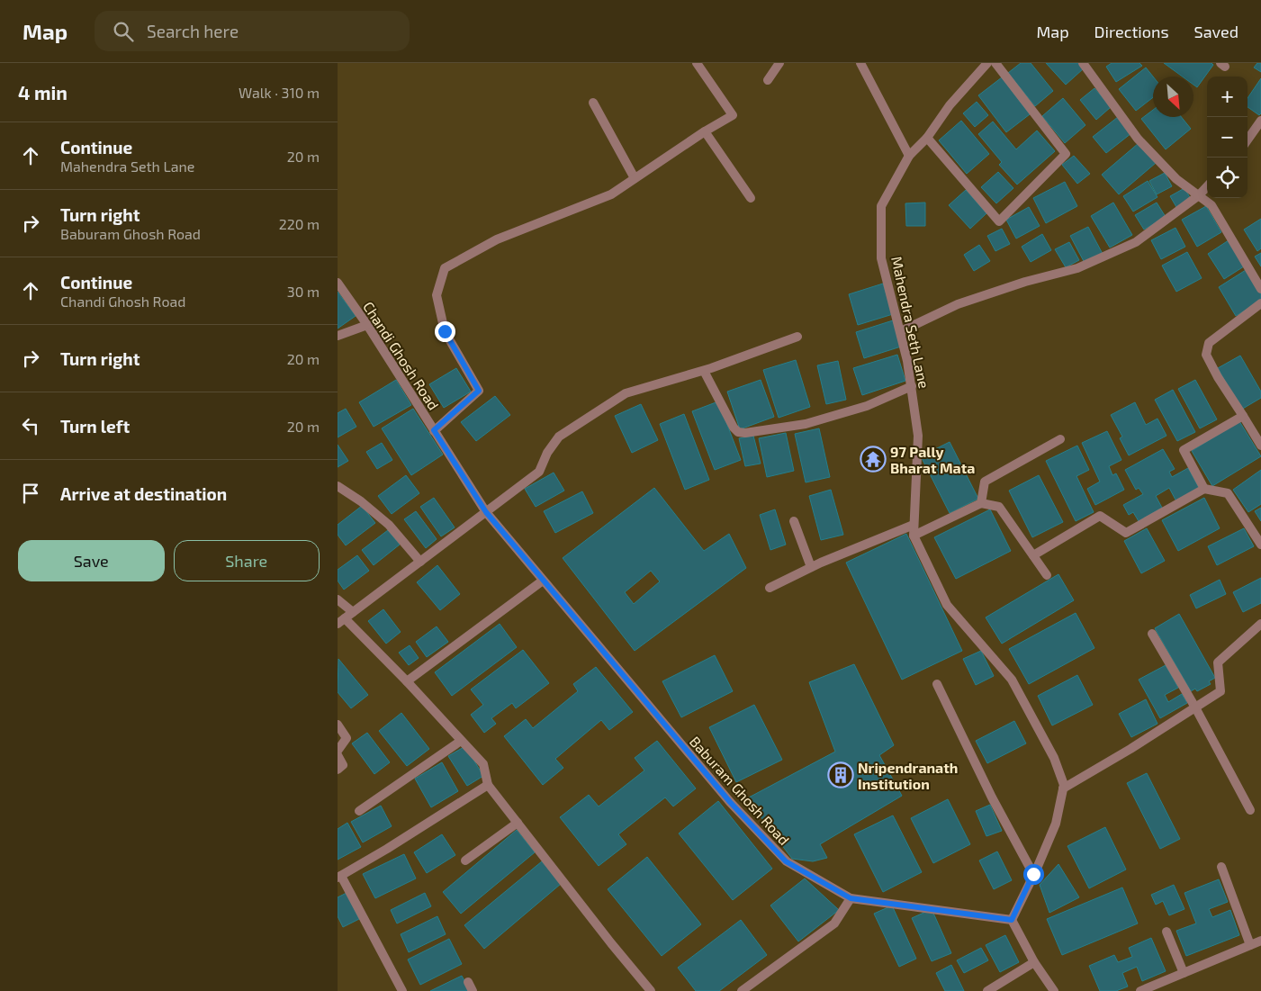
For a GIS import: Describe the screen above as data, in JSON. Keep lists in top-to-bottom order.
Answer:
{
  "streets": {
    "street": ["Mahendra Seth Lane", "Chandi Ghosh Road", "Baburam Ghosh Road"]
  },
  "crossings": [
    ["Mahendra Seth Lane", "Baburam Ghosh Road"],
    ["Chandi Ghosh Road", "Baburam Ghosh Road"]
  ],
  "places": {
    "temple": ["97 Pally Bharat Mata"],
    "building": ["Nripendranath Institution"]
  },
  "north": "bottom right",
  "page": {
    "header": "Map",
    "search": "Search here",
    "nav": ["Map", "Directions", "Saved"],
    "heading": ["4 min", "Walk · 310 m"],
    "map_buttons": ["+", "−"],
    "list": [
      ["Continue", "Mahendra Seth Lane", "20 m"],
      ["Turn right", "Baburam Ghosh Road", "220 m"],
      ["Continue", "Chandi Ghosh Road", "30 m"],
      ["Turn right", "20 m"],
      ["Turn left", "20 m"],
      "Arrive at destination"
    ],
    "buttons": ["Save", "Share"]
  }
}
